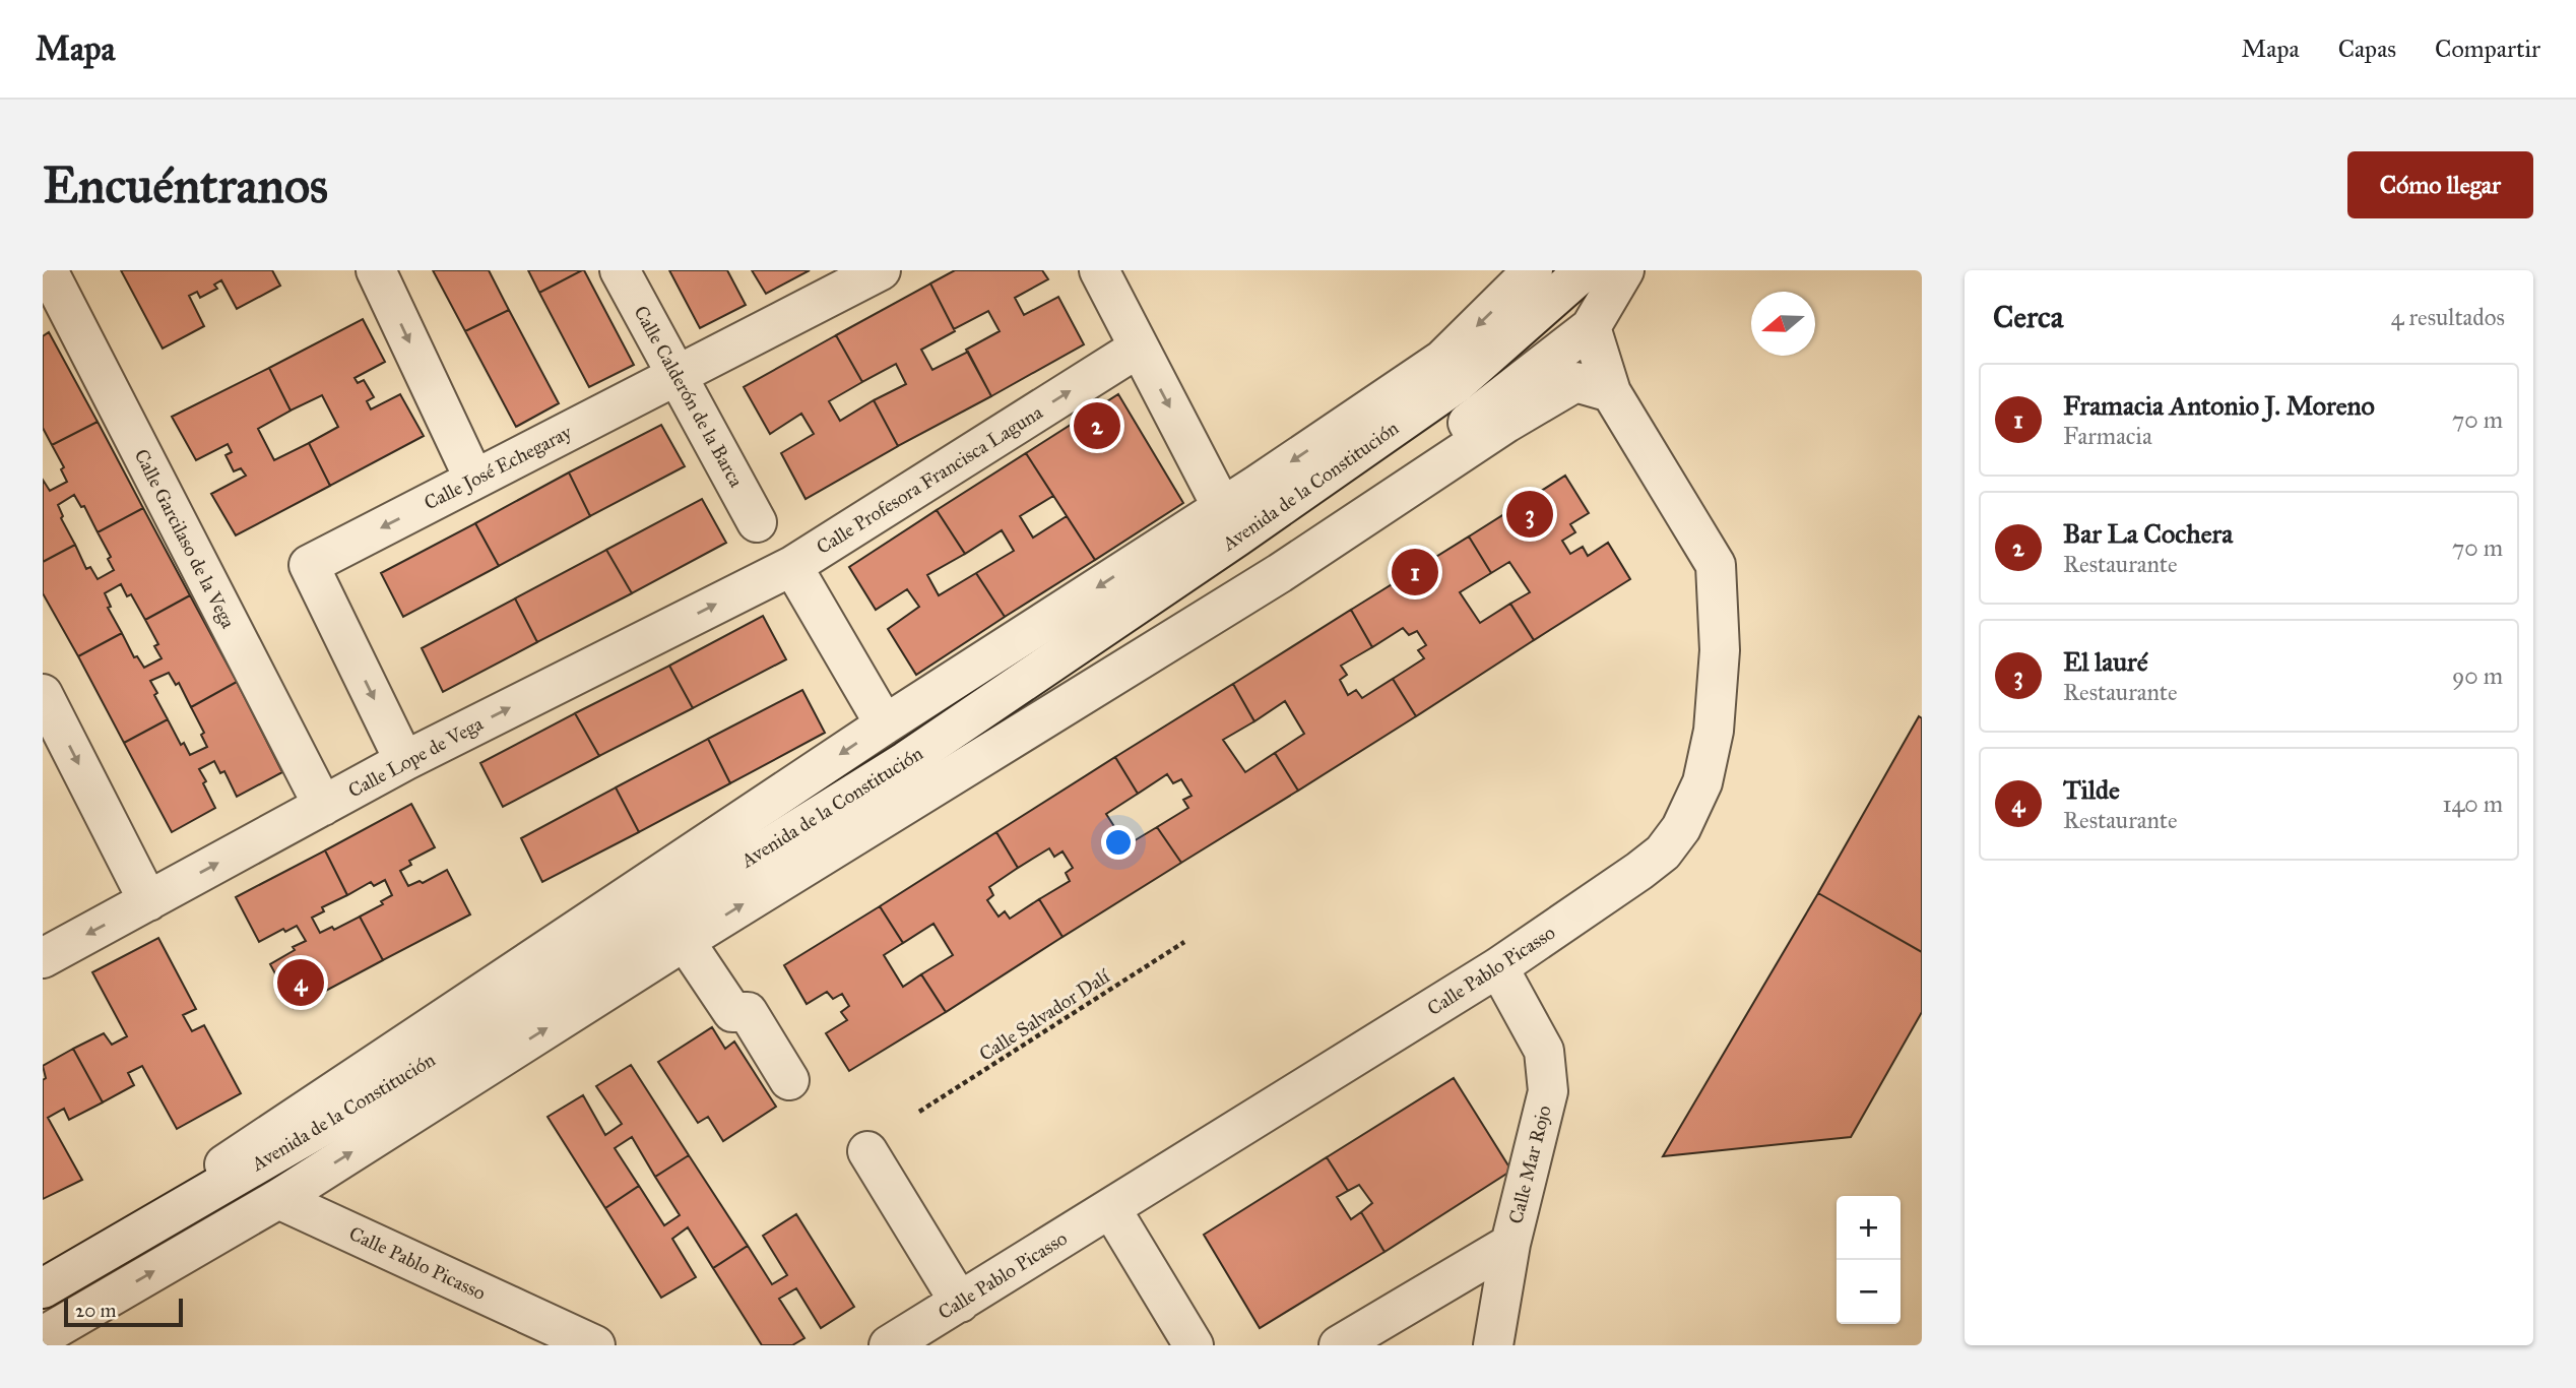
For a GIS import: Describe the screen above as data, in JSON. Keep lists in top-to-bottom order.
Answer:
{
  "streets": {
    "street": [
      "Calle Calderón de la Barca",
      "Calle José Echegaray",
      "Calle Profesora Francisca Laguna",
      "Avenida de la Constitución",
      "Calle Garcilaso de la Vega",
      "Calle Lope de Vega",
      "Calle Pablo Picasso",
      "Calle Mar Rojo"
    ],
    "path": ["Calle Salvador Dalí"]
  },
  "crossings": [
    ["Calle Calderón de la Barca", "Calle José Echegaray"],
    ["Calle José Echegaray", "Calle Lope de Vega"],
    ["Calle Profesora Francisca Laguna", "Calle Lope de Vega"],
    ["Avenida de la Constitución", "Calle Pablo Picasso"],
    ["Calle Garcilaso de la Vega", "Calle Lope de Vega"],
    ["Calle Pablo Picasso", "Calle Mar Rojo"]
  ],
  "one_way": ["Calle Profesora Francisca Laguna"],
  "scale_bar": "20 m",
  "north": "left",
  "page": {
    "header": "Mapa",
    "nav": ["Mapa", "Capas", "Compartir"],
    "buttons": "Cómo llegar",
    "title": "Encuéntranos",
    "heading": ["Cerca", "4 resultados"],
    "list": [
      {
        "mark": "1",
        "name": "Framacia Antonio J. Moreno",
        "note": "Farmacia",
        "value": "70 m"
      },
      {
        "mark": "2",
        "name": "Bar La Cochera",
        "note": "Restaurante",
        "value": "70 m"
      },
      {
        "mark": "3",
        "name": "El lauré",
        "note": "Restaurante",
        "value": "90 m"
      },
      {
        "mark": "4",
        "name": "Tilde",
        "note": "Restaurante",
        "value": "140 m"
      }
    ],
    "pins": [
      "2",
      "3",
      "1",
      "4"
    ],
    "map_buttons": ["+", "−"],
    "scale": "20 m"
  }
}
